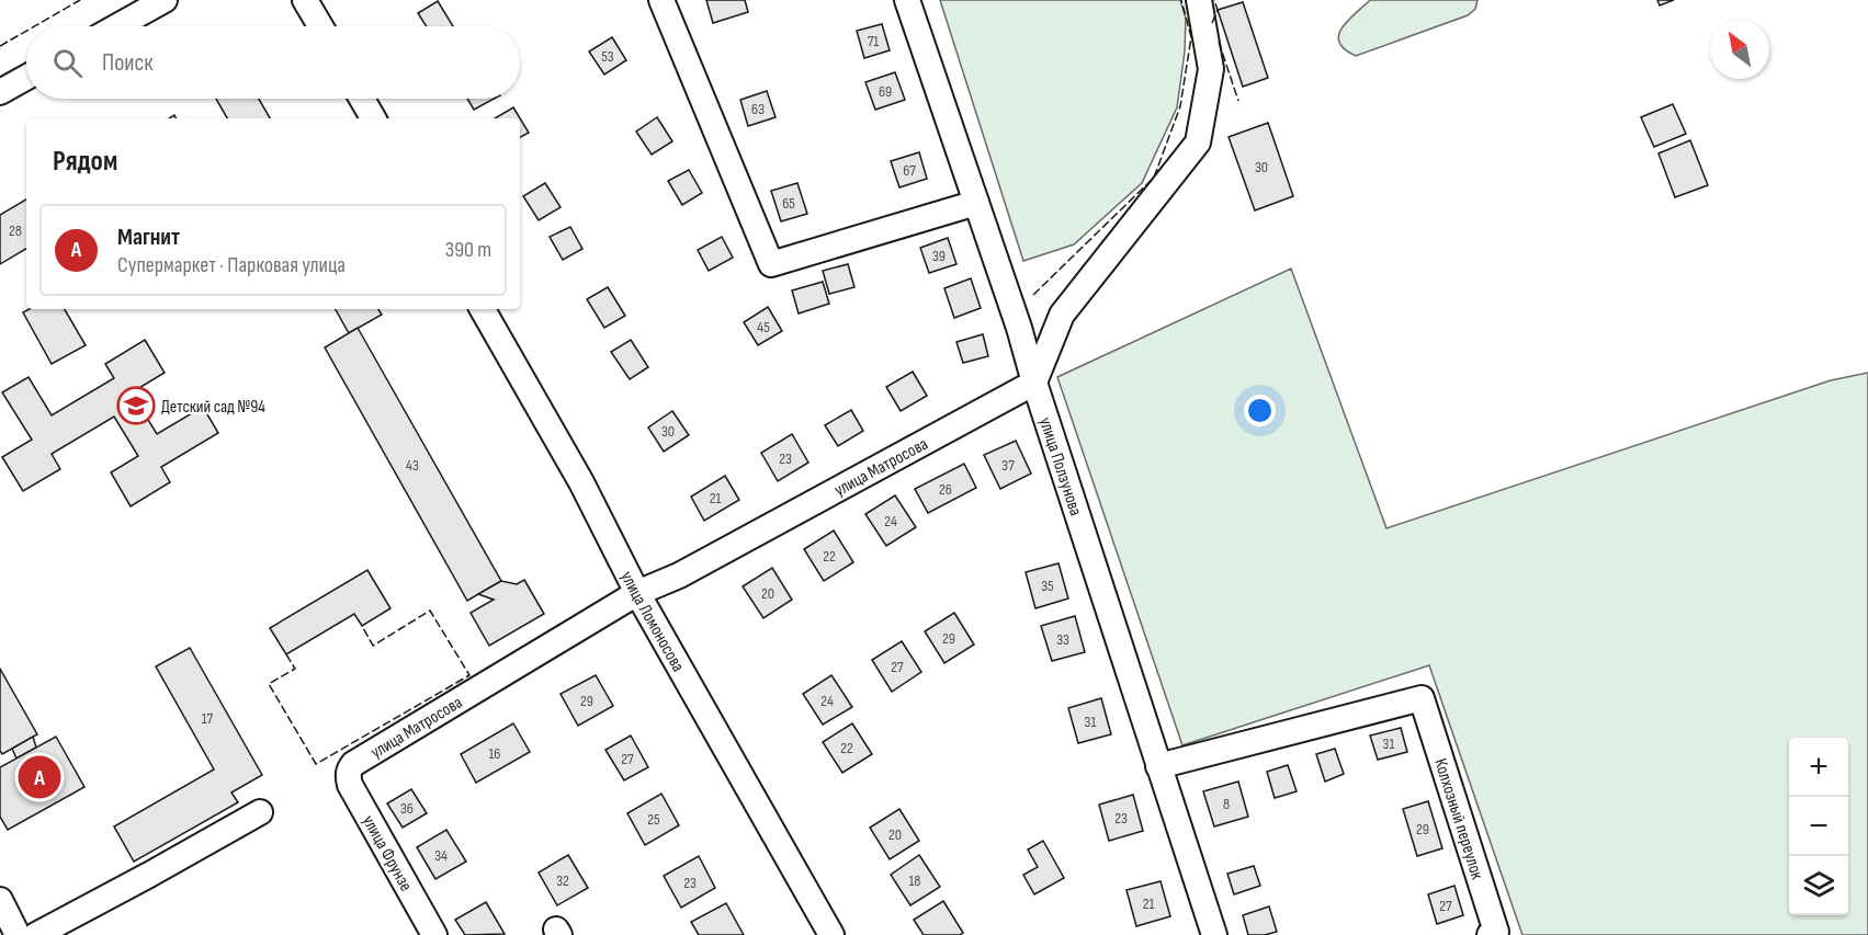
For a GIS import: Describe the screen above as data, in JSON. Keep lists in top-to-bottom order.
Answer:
{
  "streets": {
    "street": [
      "улица Матросова",
      "улица Ползунова",
      "улица Ломоносова",
      "Колхозный переулок",
      "улица Фрунзе"
    ]
  },
  "crossings": [
    ["улица Матросова", "улица Ползунова"],
    ["улица Матросова", "улица Ломоносова"],
    ["улица Матросова", "улица Фрунзе"],
    ["улица Ползунова", "Колхозный переулок"]
  ],
  "places": {
    "school or university": ["Детский сад №94"]
  },
  "house_numbers": [
    "71",
    "53",
    "69",
    "63",
    "30",
    "67",
    "65",
    "28",
    "39",
    "45",
    "30",
    "23",
    "43",
    "37",
    "26",
    "21",
    "24",
    "22",
    "35",
    "20",
    "29",
    "33",
    "27",
    "29",
    "24",
    "17",
    "31",
    "31",
    "22",
    "16",
    "27",
    "8",
    "36",
    "23",
    "25",
    "29",
    "20",
    "34",
    "32",
    "18",
    "23",
    "21",
    "27"
  ],
  "north": "top left",
  "page": {
    "search": "Поиск",
    "heading": "Рядом",
    "list": [
      {
        "mark": "A",
        "name": "Магнит",
        "note": "Супермаркет · Парковая улица",
        "value": "390 m"
      }
    ],
    "map_buttons": ["+", "−"],
    "pins": "A"
  }
}
